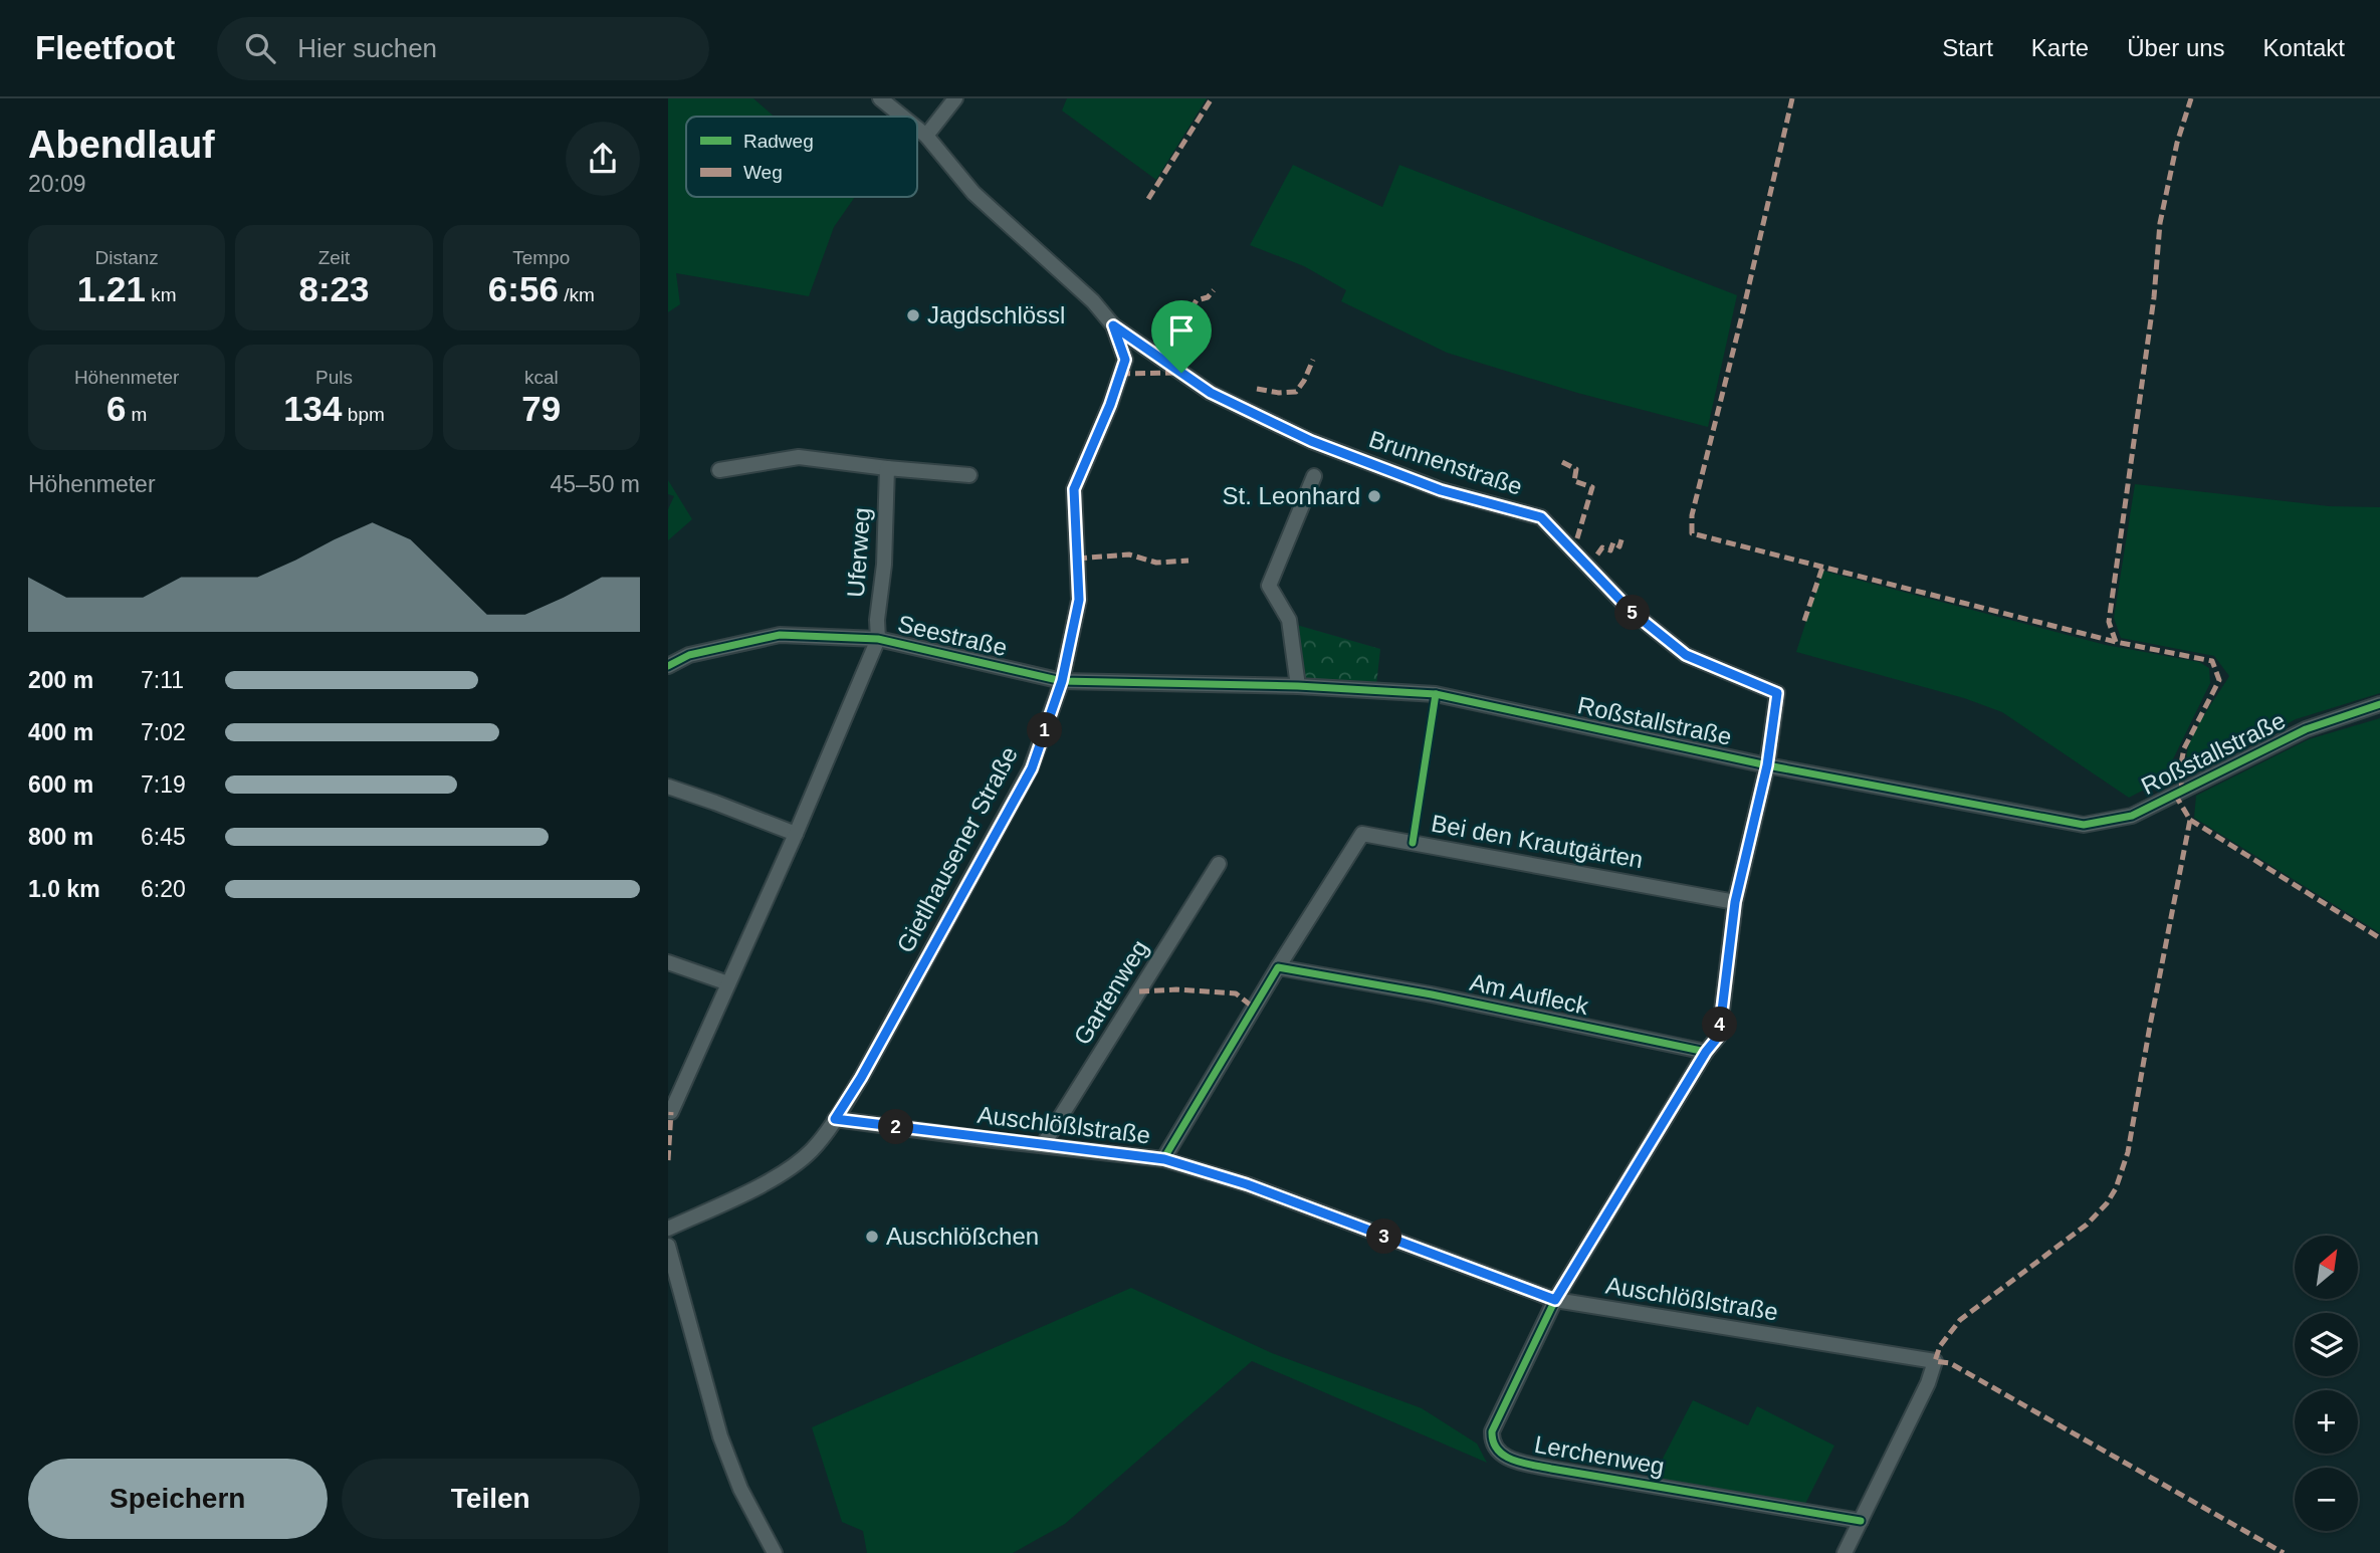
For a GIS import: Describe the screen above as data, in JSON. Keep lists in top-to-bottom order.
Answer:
{
  "streets": {
    "street": [
      "Brunnenstraße",
      "Uferweg",
      "Seestraße",
      "Roßstallstraße",
      "Bei den Krautgärten",
      "Gietlhausener Straße",
      "Gartenweg",
      "Am Aufleck",
      "Auschlößlstraße",
      "Lerchenweg"
    ]
  },
  "crossings": [
    ["Brunnenstraße", "Roßstallstraße"],
    ["Brunnenstraße", "Gietlhausener Straße"],
    ["Uferweg", "Seestraße"],
    ["Seestraße", "Roßstallstraße"],
    ["Seestraße", "Gietlhausener Straße"],
    ["Roßstallstraße", "Gietlhausener Straße"],
    ["Bei den Krautgärten", "Am Aufleck"],
    ["Gietlhausener Straße", "Auschlößlstraße"],
    ["Gartenweg", "Auschlößlstraße"],
    ["Auschlößlstraße", "Lerchenweg"]
  ],
  "places": ["Jagdschlössl", "St. Leonhard", "Auschlößchen"],
  "legend": ["Radweg", "Weg"],
  "north": "top right",
  "page": {
    "header": "Fleetfoot",
    "search": "Hier suchen",
    "nav": [
      "Start",
      "Karte",
      "Über uns",
      "Kontakt"
    ],
    "heading": ["Abendlauf", "20:09"],
    "stats": [
      ["Distanz", "1.21 km"],
      ["Zeit", "8:23"],
      ["Tempo", "6:56 /km"],
      ["Höhenmeter", "6 m"],
      ["Puls", "134 bpm"],
      ["kcal", "79"]
    ],
    "chart": ["Höhenmeter", "45–50 m"],
    "pins": [
      "5",
      "1",
      "4",
      "2",
      "3"
    ],
    "list": [
      {
        "name": "200 m",
        "note": "7:11"
      },
      {
        "name": "400 m",
        "note": "7:02"
      },
      {
        "name": "600 m",
        "note": "7:19"
      },
      {
        "name": "800 m",
        "note": "6:45"
      },
      {
        "name": "1.0 km",
        "note": "6:20"
      }
    ],
    "map_buttons": ["+", "−"],
    "buttons": ["Speichern", "Teilen"]
  }
}
